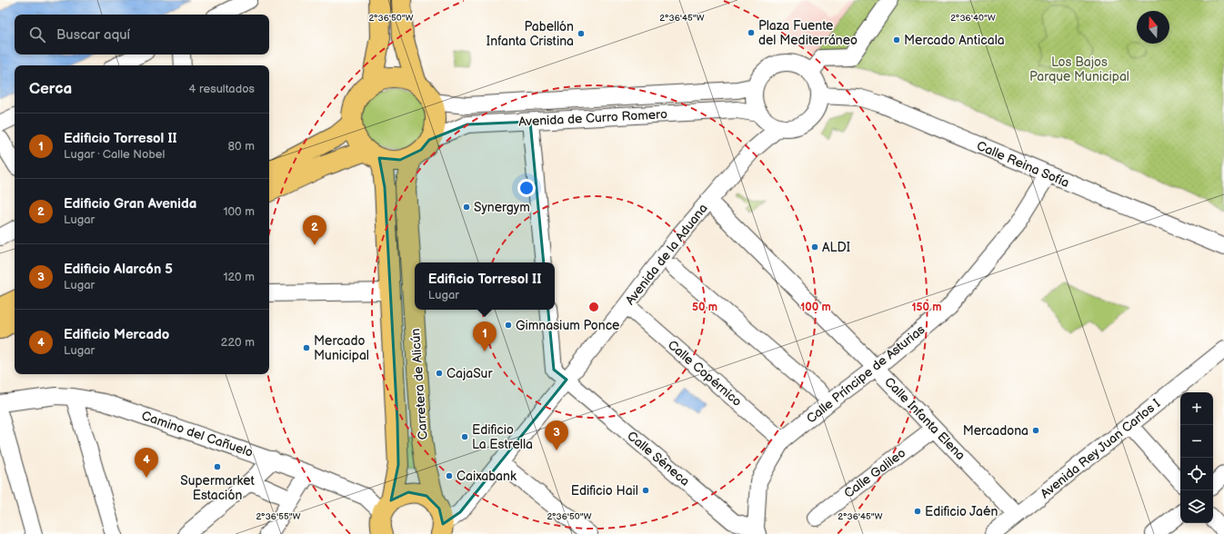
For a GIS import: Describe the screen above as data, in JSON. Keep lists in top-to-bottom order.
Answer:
{
  "streets": {
    "main road": ["Carretera de Alicún"],
    "street": [
      "Avenida de Curro Romero",
      "Calle Reina Sofía",
      "Avenida de la Aduana",
      "Calle Copérnico",
      "Calle Príncipe de Asturias",
      "Calle Infanta Elena",
      "Camino del Cañuelo",
      "Avenida Rey Juan Carlos I",
      "Calle Séneca",
      "Calle Galileo"
    ]
  },
  "crossings": [
    ["Avenida de Curro Romero", "Calle Reina Sofía"],
    ["Avenida de Curro Romero", "Avenida de la Aduana"],
    ["Avenida de Curro Romero", "Carretera de Alicún"],
    ["Calle Reina Sofía", "Avenida de la Aduana"],
    ["Calle Reina Sofía", "Calle Príncipe de Asturias"],
    ["Avenida de la Aduana", "Calle Copérnico"],
    ["Avenida de la Aduana", "Carretera de Alicún"],
    ["Avenida de la Aduana", "Calle Infanta Elena"],
    ["Avenida de la Aduana", "Calle Séneca"],
    ["Calle Copérnico", "Calle Príncipe de Asturias"],
    ["Calle Príncipe de Asturias", "Calle Infanta Elena"],
    ["Calle Príncipe de Asturias", "Calle Séneca"],
    ["Carretera de Alicún", "Camino del Cañuelo"],
    ["Calle Infanta Elena", "Avenida Rey Juan Carlos I"],
    ["Calle Infanta Elena", "Calle Galileo"]
  ],
  "parks": ["Los Bajos Parque Municipal"],
  "places": [
    "Plaza Fuente del Mediterráneo",
    "Pabellón Infanta Cristina",
    "Mercado Anticala",
    "Synergym",
    "ALDI",
    "Gimnasium Ponce",
    "Mercado Municipal",
    "CajaSur",
    "Mercadona",
    "Edificio La Estrella",
    "Supermarket Estación",
    "Caixabank",
    "Edificio Hail",
    "Edificio Jaén"
  ],
  "north": "top",
  "page": {
    "search": "Buscar aquí",
    "heading": ["Cerca", "4 resultados"],
    "list": [
      {
        "mark": "1",
        "name": "Edificio Torresol II",
        "note": "Lugar · Calle Nobel",
        "value": "80 m"
      },
      {
        "mark": "2",
        "name": "Edificio Gran Avenida",
        "note": "Lugar",
        "value": "100 m"
      },
      {
        "mark": "3",
        "name": "Edificio Alarcón 5",
        "note": "Lugar",
        "value": "120 m"
      },
      {
        "mark": "4",
        "name": "Edificio Mercado",
        "note": "Lugar",
        "value": "220 m"
      }
    ],
    "pins": [
      "2",
      "1",
      "3",
      "4"
    ],
    "popup": ["Edificio Torresol II", "Lugar"],
    "map_buttons": ["+", "−"]
  },
  "coordinates": [
    "2°36'50\"W",
    "2°36'45\"W",
    "2°36'40\"W",
    "2°36'55\"W"
  ],
  "rings": ["50 m", "100 m", "150 m"]
}
